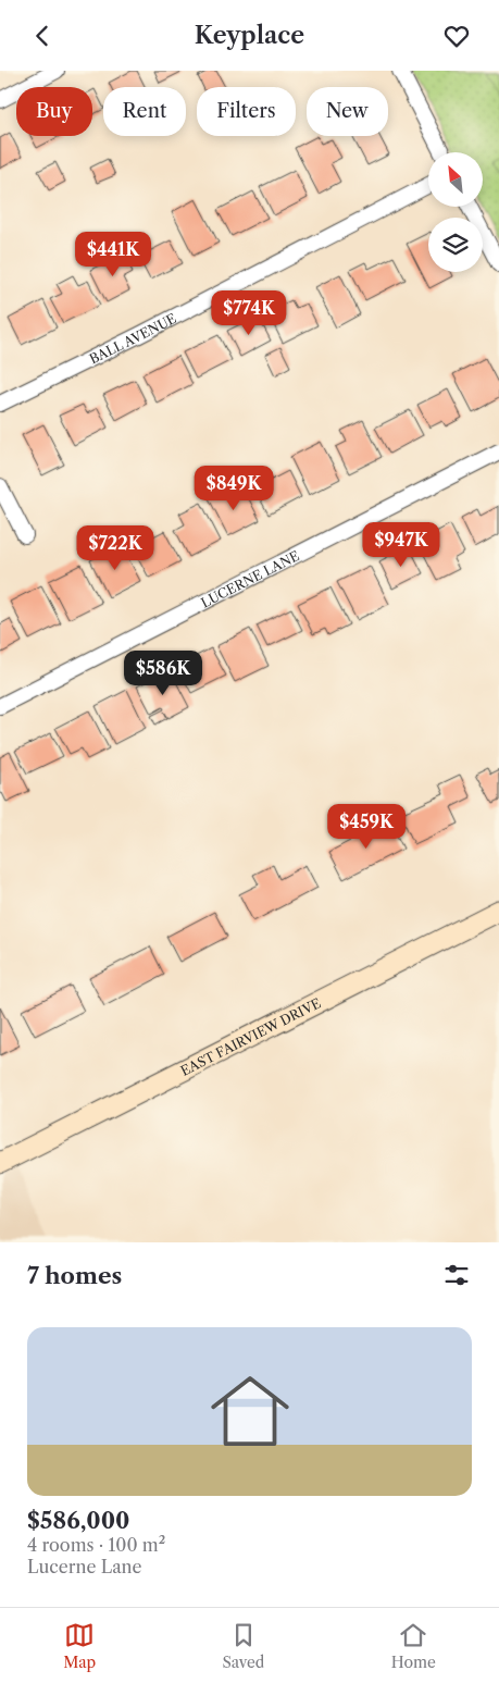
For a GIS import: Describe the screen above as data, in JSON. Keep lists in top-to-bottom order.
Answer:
{
  "streets": {
    "street": ["BALL AVENUE", "LUCERNE LANE", "EAST FAIRVIEW DRIVE"]
  },
  "north": "top left",
  "page": {
    "header": "Keyplace",
    "chip": [
      "Buy",
      "Rent",
      "Filters",
      "New"
    ],
    "price": [
      "$441K",
      "$774K",
      "$849K",
      "$947K",
      "$722K",
      "$586K",
      "$459K"
    ],
    "heading": "7 homes",
    "list": [
      {
        "name": "$586,000",
        "note": "4 rooms · 100 m² · Lucerne Lane"
      }
    ],
    "tabs": ["Map", "Saved", "Home"]
  }
}
